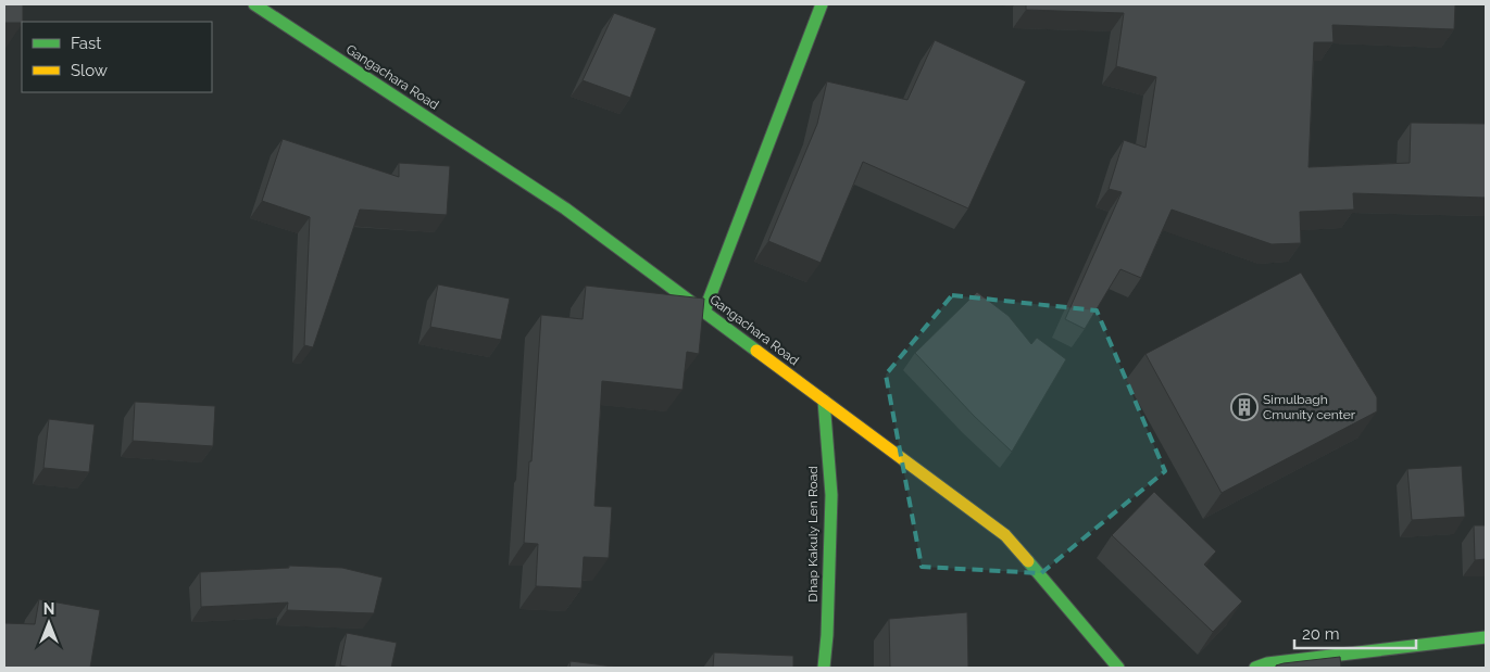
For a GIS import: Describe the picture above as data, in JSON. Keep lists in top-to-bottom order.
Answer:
{
  "streets": {
    "main road": ["Gangachara Road", "Dhap Kakuly Len Road"]
  },
  "crossings": [
    ["Gangachara Road", "Dhap Kakuly Len Road"]
  ],
  "places": {
    "building": ["Simulbagh Cmunity center"]
  },
  "legend": ["Fast", "Slow"],
  "scale_bar": "20 m",
  "north": "top"
}
